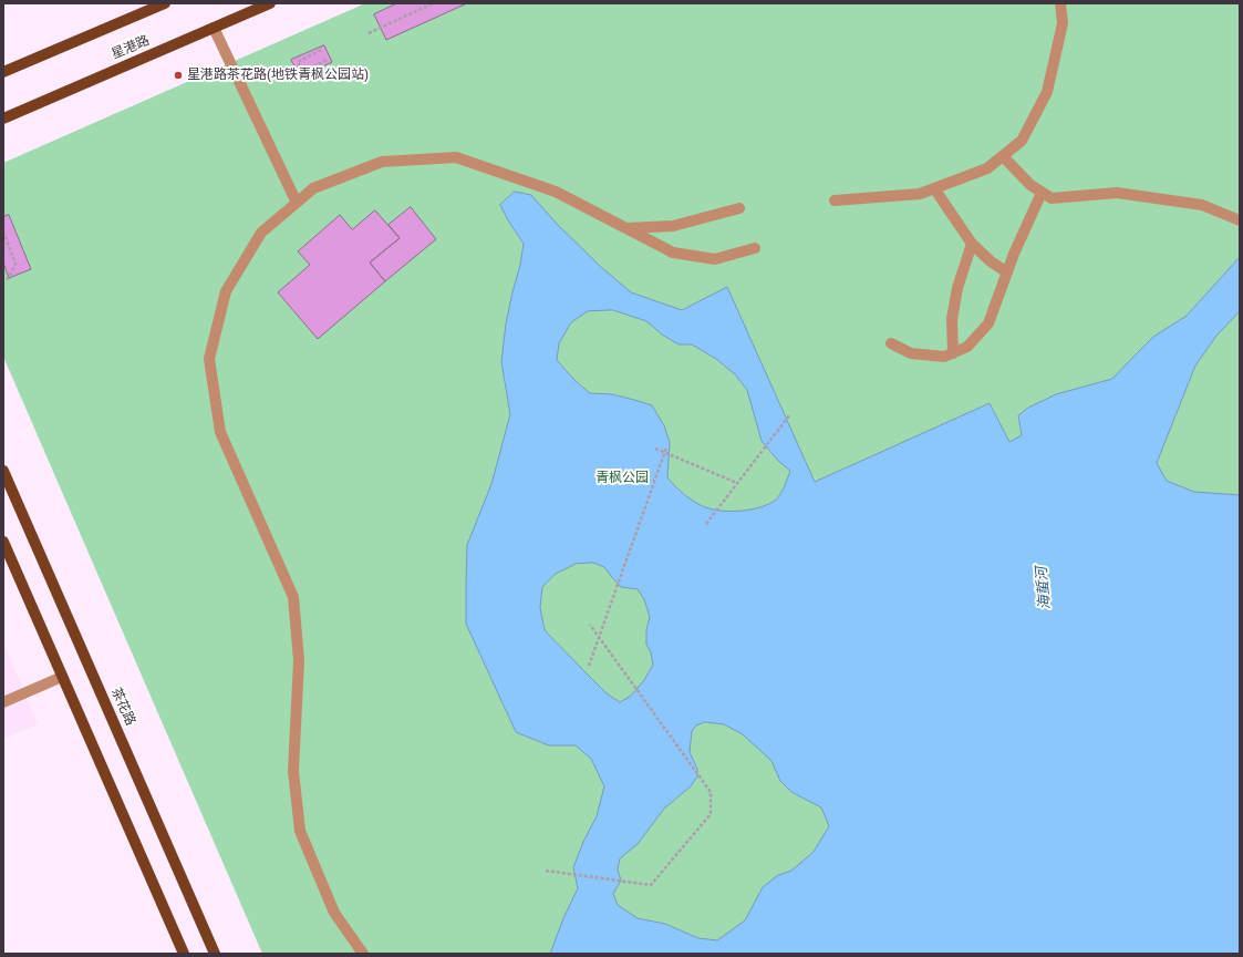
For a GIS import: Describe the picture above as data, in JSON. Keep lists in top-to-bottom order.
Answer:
{
  "streets": {
    "main road": ["星港路", "茶花路"]
  },
  "water": ["海蜇河"],
  "parks": ["青枫公园"],
  "places": ["星港路茶花路(地铁青枫公园站)"]
}
